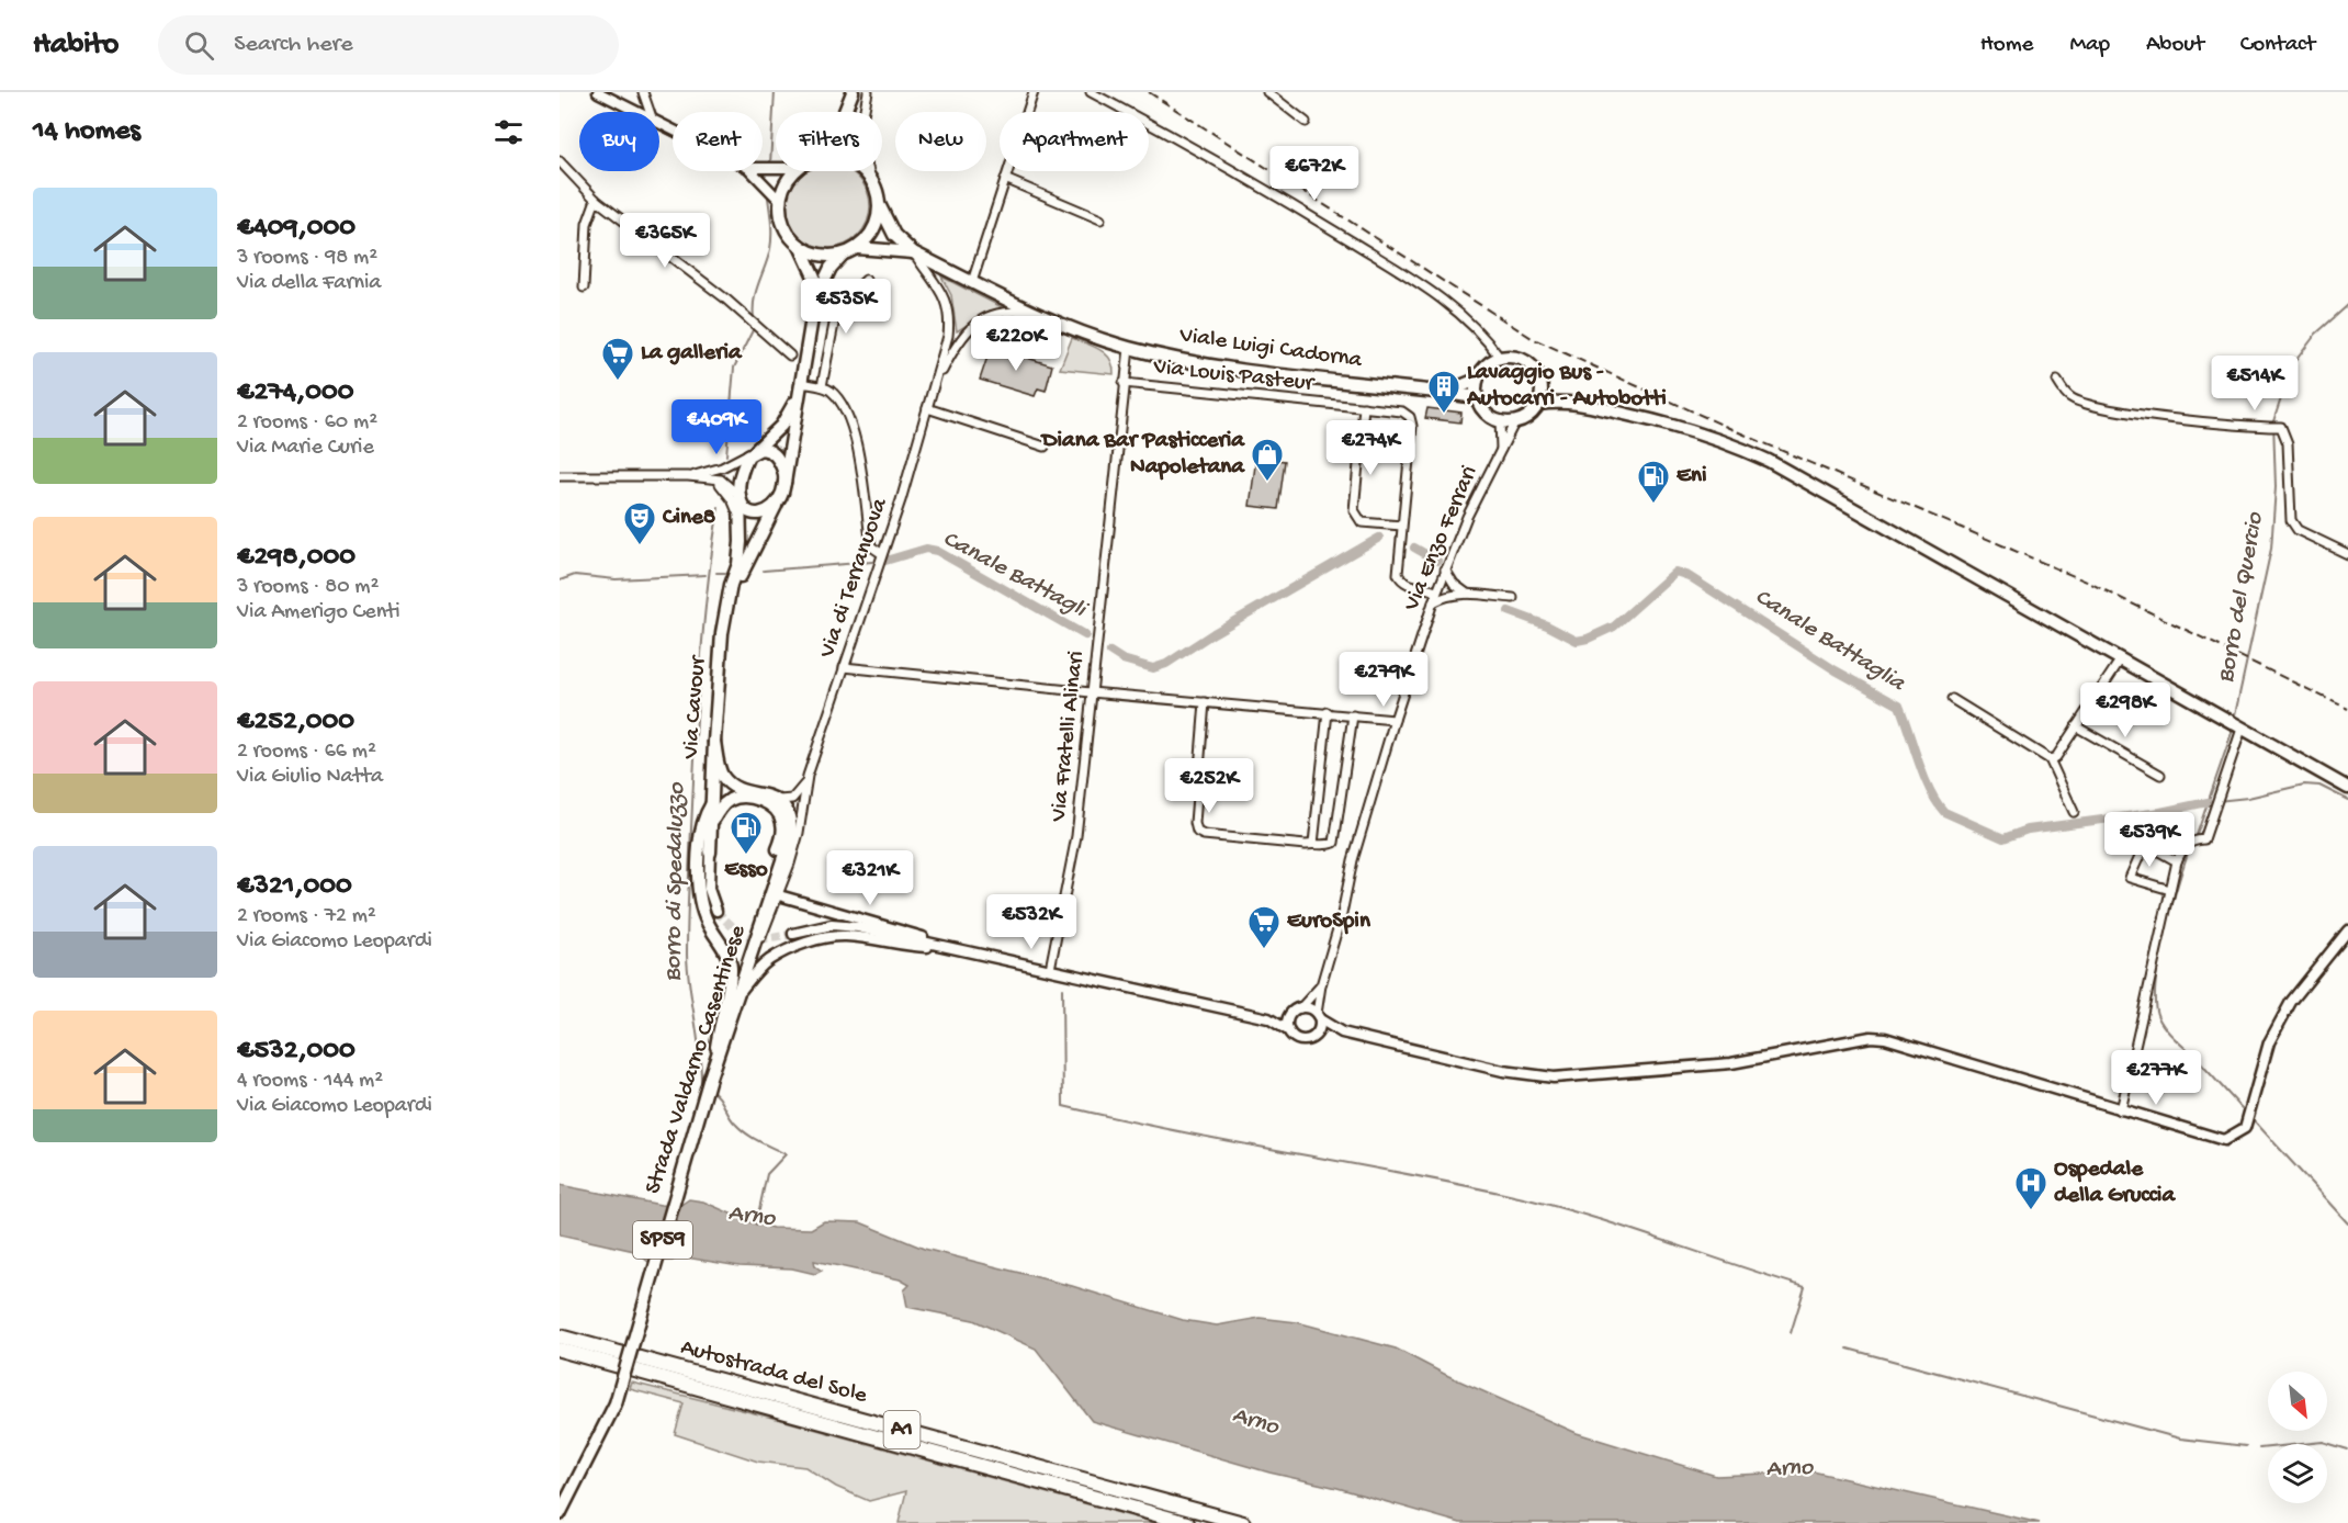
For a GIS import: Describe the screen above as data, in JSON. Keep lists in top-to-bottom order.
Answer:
{
  "streets": {
    "highway": ["Autostrada del Sole", "A1"],
    "main road": [
      "Viale Luigi Cadorna",
      "Via Cavour",
      "Strada Valdarno Casentinese",
      "SP59"
    ],
    "street": [
      "Via Louis Pasteur",
      "Via Enzo Ferrari",
      "Via di Terranuova",
      "Via Fratelli Alinari"
    ]
  },
  "crossings": [
    ["Viale Luigi Cadorna", "Via Enzo Ferrari"],
    ["Viale Luigi Cadorna", "Via di Terranuova"],
    ["Viale Luigi Cadorna", "Via Fratelli Alinari"],
    ["Via Louis Pasteur", "Via Enzo Ferrari"],
    ["Via Louis Pasteur", "Via Fratelli Alinari"],
    ["Via di Terranuova", "Strada Valdarno Casentinese"],
    ["Via Cavour", "Strada Valdarno Casentinese"]
  ],
  "water": [
    "Canale Battagli",
    "Borro del Quercio",
    "Canale Battaglia",
    "Borro di Spedaluzzo",
    "Arno"
  ],
  "places": {
    "supermarket": ["La galleria", "EuroSpin"],
    "building": ["Lavaggio Bus - Autocarri - Autobotti"],
    "shop": ["Diana Bar Pasticceria Napoletana"],
    "fuel station": ["Eni", "Esso"],
    "theatre": ["Cine8"],
    "hospital": ["Ospedale della Gruccia"]
  },
  "north": "bottom right",
  "page": {
    "header": "Habito",
    "search": "Search here",
    "nav": [
      "Home",
      "Map",
      "About",
      "Contact"
    ],
    "heading": "14 homes",
    "chip": [
      "Buy",
      "Rent",
      "Filters",
      "New",
      "Apartment"
    ],
    "price": [
      "€672K",
      "€365K",
      "€535K",
      "€220K",
      "€514K",
      "€409K",
      "€274K",
      "€279K",
      "€298K",
      "€252K",
      "€539K",
      "€321K",
      "€532K",
      "€277K"
    ],
    "list": [
      {
        "name": "€409,000",
        "note": "3 rooms · 98 m² · Via della Farnia"
      },
      {
        "name": "€274,000",
        "note": "2 rooms · 60 m² · Via Marie Curie"
      },
      {
        "name": "€298,000",
        "note": "3 rooms · 80 m² · Via Amerigo Centi"
      },
      {
        "name": "€252,000",
        "note": "2 rooms · 66 m² · Via Giulio Natta"
      },
      {
        "name": "€321,000",
        "note": "2 rooms · 72 m² · Via Giacomo Leopardi"
      },
      {
        "name": "€532,000",
        "note": "4 rooms · 144 m² · Via Giacomo Leopardi"
      }
    ]
  }
}
